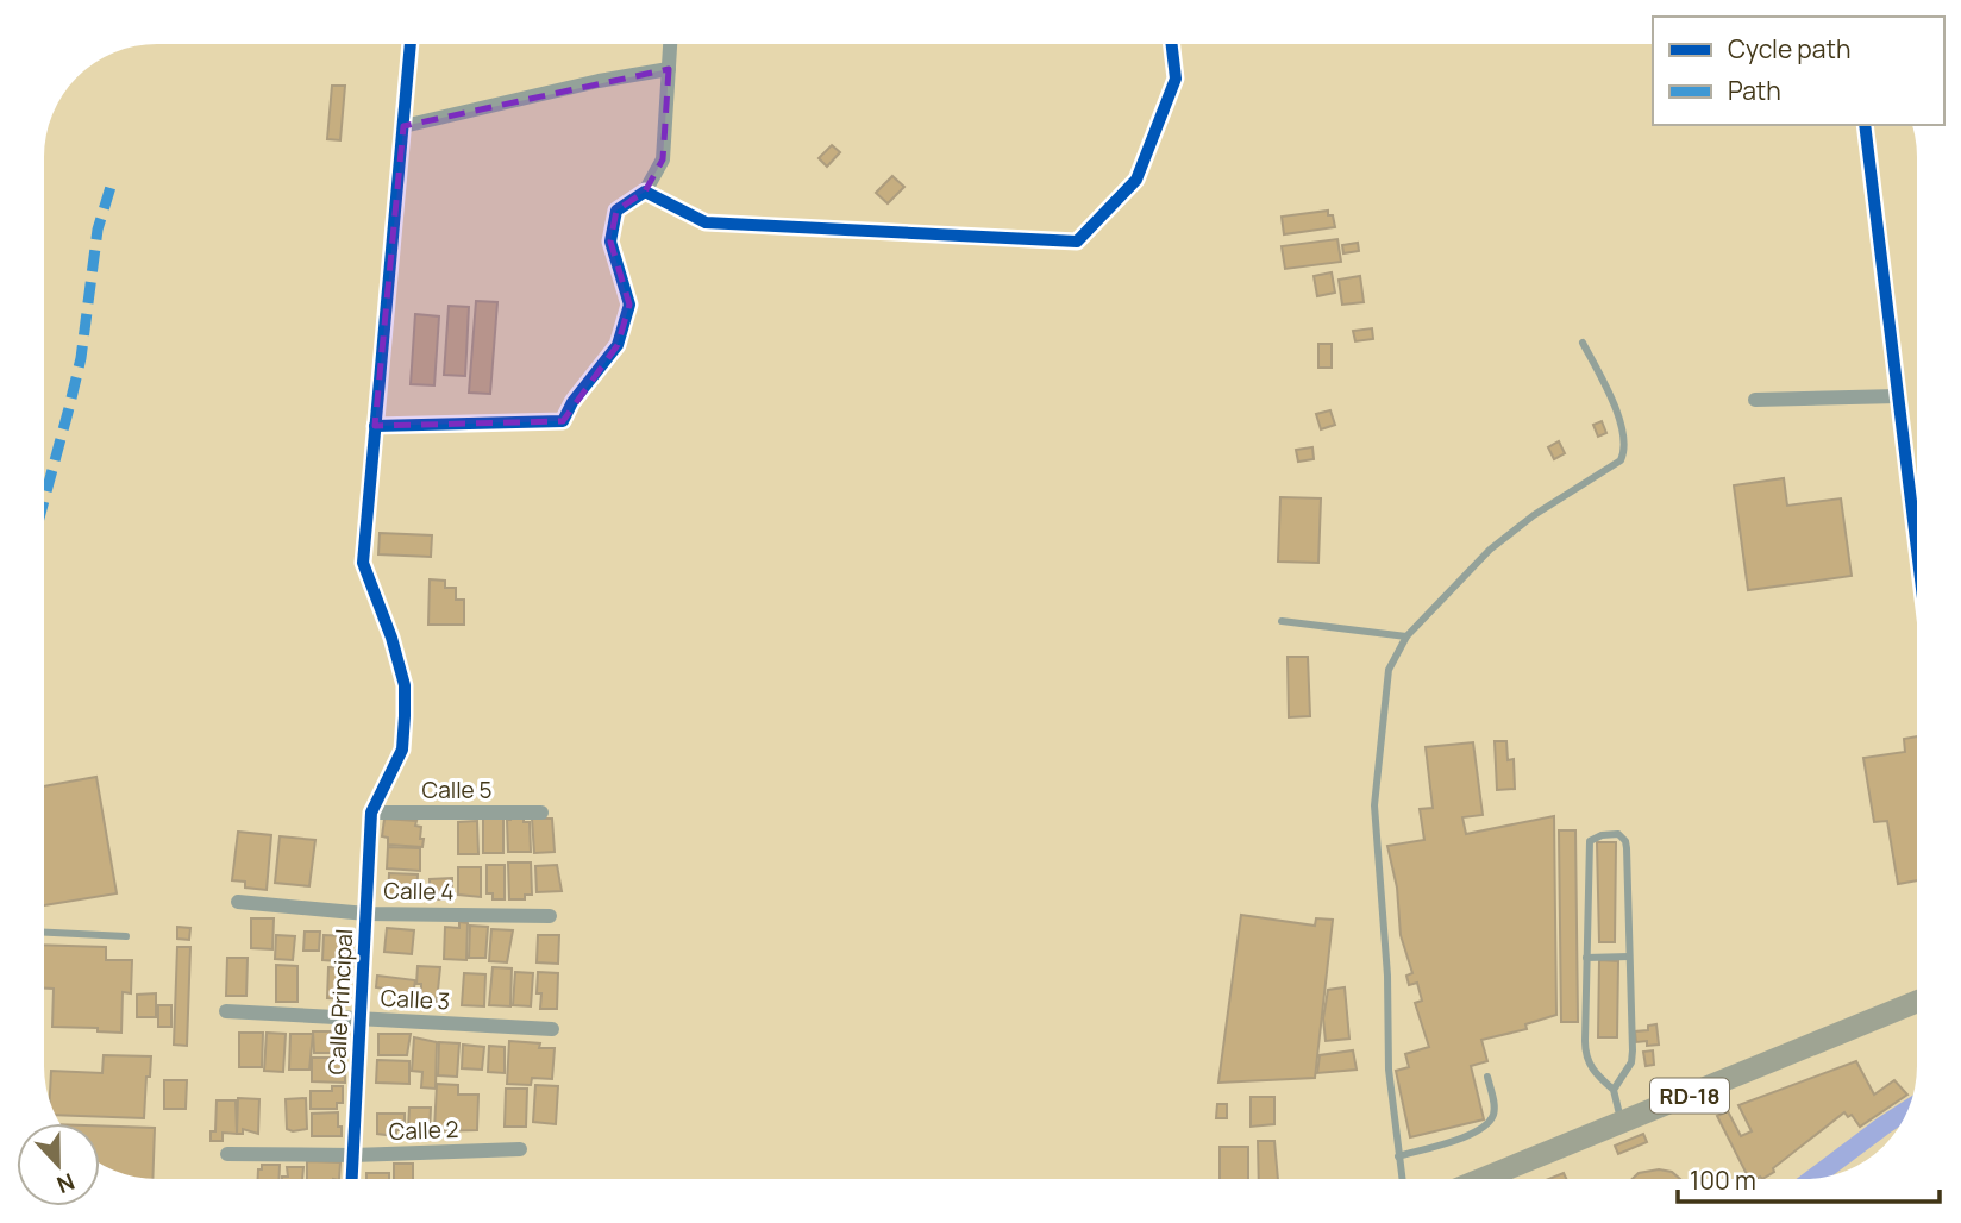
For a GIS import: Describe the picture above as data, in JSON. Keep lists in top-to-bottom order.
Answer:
{
  "streets": {
    "main road": ["RD-18"],
    "street": [
      "Calle 5",
      "Calle 4",
      "Calle 3",
      "Calle Principal",
      "Calle 2"
    ]
  },
  "crossings": [
    ["Calle 5", "Calle Principal"],
    ["Calle 4", "Calle Principal"],
    ["Calle 3", "Calle Principal"],
    ["Calle Principal", "Calle 2"]
  ],
  "legend": ["Cycle path", "Path"],
  "scale_bar": "100 m",
  "north": "bottom"
}
